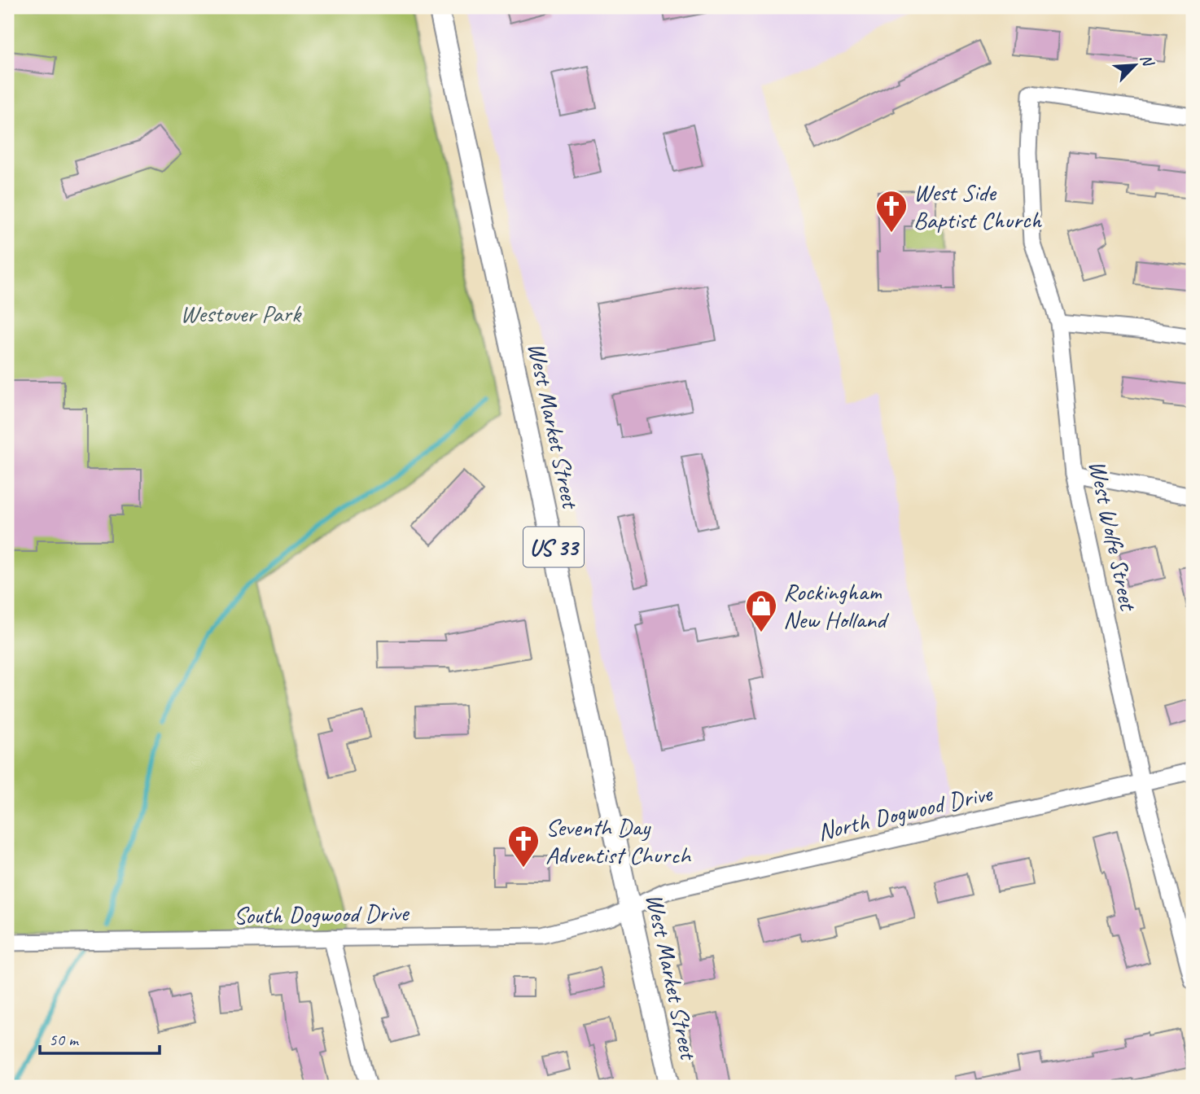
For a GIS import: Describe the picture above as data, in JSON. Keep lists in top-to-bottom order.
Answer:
{
  "streets": {
    "main road": ["West Market Street", "US 33"],
    "street": ["West Wolfe Street", "North Dogwood Drive", "South Dogwood Drive"]
  },
  "crossings": [
    ["West Market Street", "North Dogwood Drive"],
    ["West Market Street", "South Dogwood Drive"],
    ["West Wolfe Street", "North Dogwood Drive"],
    ["North Dogwood Drive", "South Dogwood Drive"]
  ],
  "parks": ["Westover Park"],
  "places": {
    "church": ["West Side Baptist Church", "Seventh Day Adventist Church"],
    "shop": ["Rockingham New Holland"]
  },
  "scale_bar": "50 m",
  "north": "top right"
}
